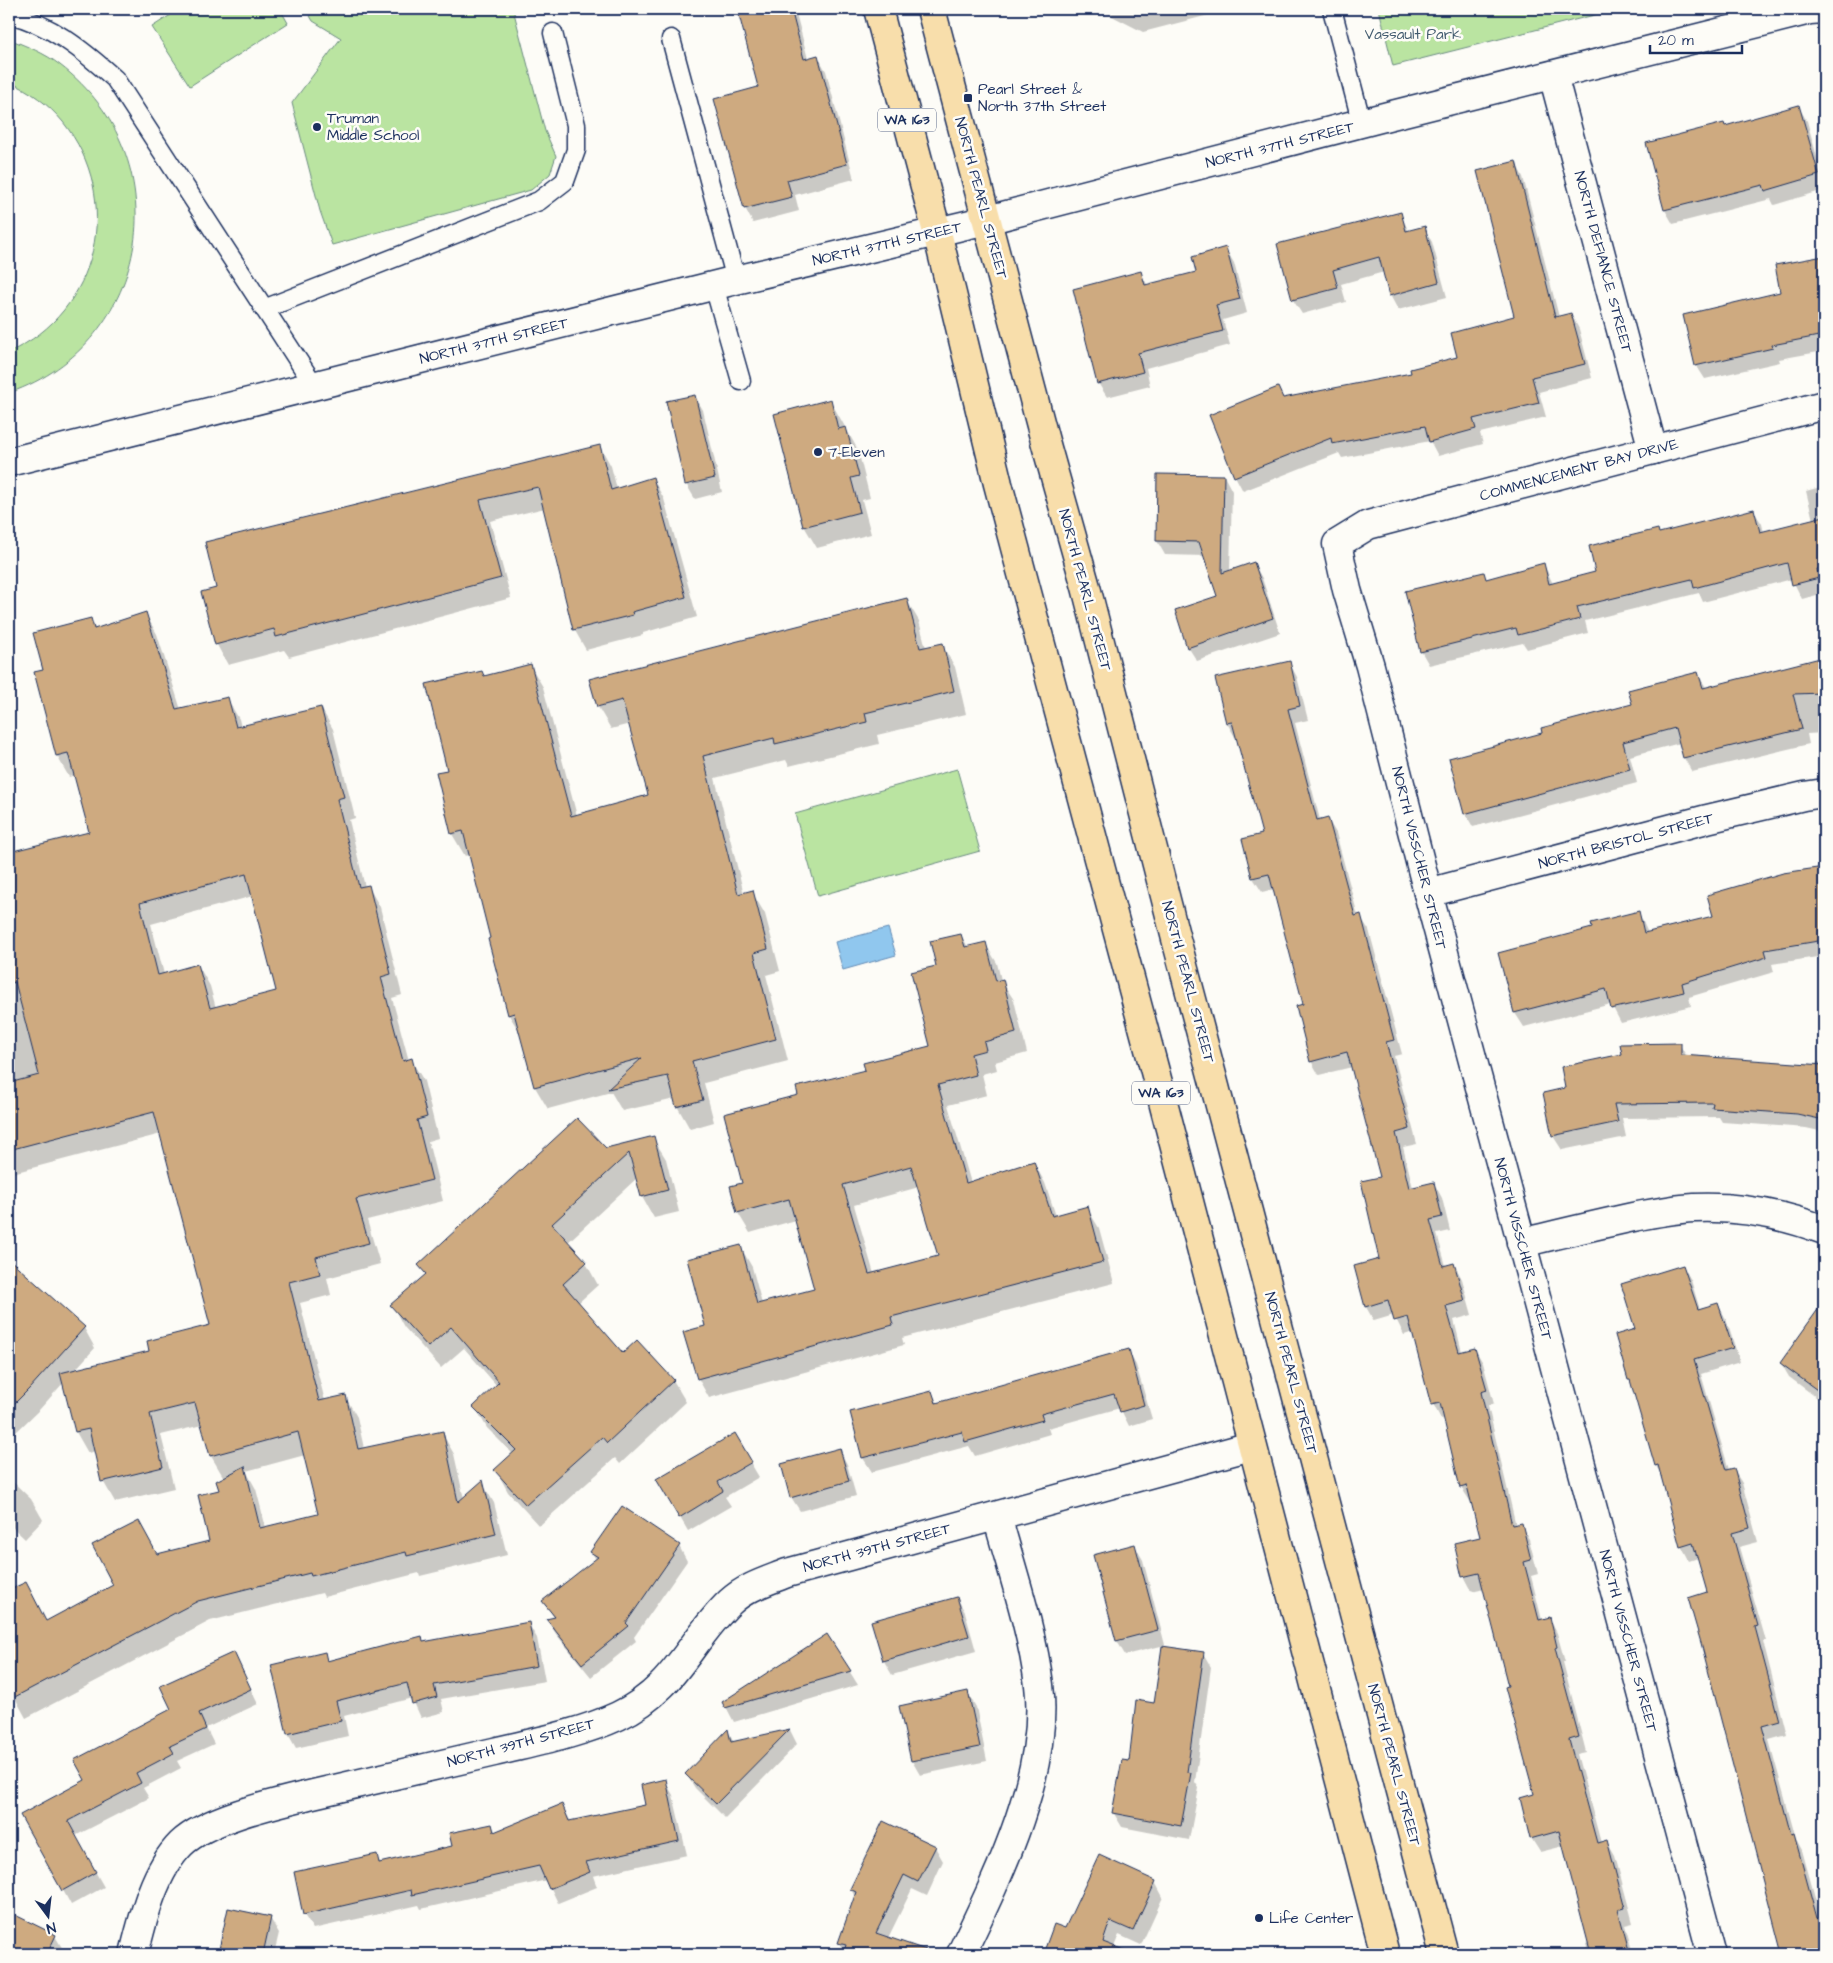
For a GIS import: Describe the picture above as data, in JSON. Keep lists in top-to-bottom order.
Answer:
{
  "streets": {
    "main road": ["WA 163", "NORTH PEARL STREET"],
    "street": [
      "NORTH 37TH STREET",
      "NORTH DEFIANCE STREET",
      "COMMENCEMENT BAY DRIVE",
      "NORTH BRISTOL STREET",
      "NORTH VISSCHER STREET",
      "NORTH 39TH STREET"
    ]
  },
  "crossings": [
    ["WA 163", "NORTH 37TH STREET"],
    ["WA 163", "NORTH 39TH STREET"],
    ["NORTH 37TH STREET", "NORTH PEARL STREET"],
    ["NORTH 37TH STREET", "NORTH DEFIANCE STREET"],
    ["NORTH DEFIANCE STREET", "COMMENCEMENT BAY DRIVE"],
    ["COMMENCEMENT BAY DRIVE", "NORTH VISSCHER STREET"],
    ["NORTH BRISTOL STREET", "NORTH VISSCHER STREET"]
  ],
  "parks": ["Vassault Park"],
  "places": {
    "transit": ["Pearl Street & North 37th Street"],
    "other": ["Truman Middle School", "7-Eleven", "Life Center"]
  },
  "scale_bar": "20 m",
  "north": "bottom"
}
